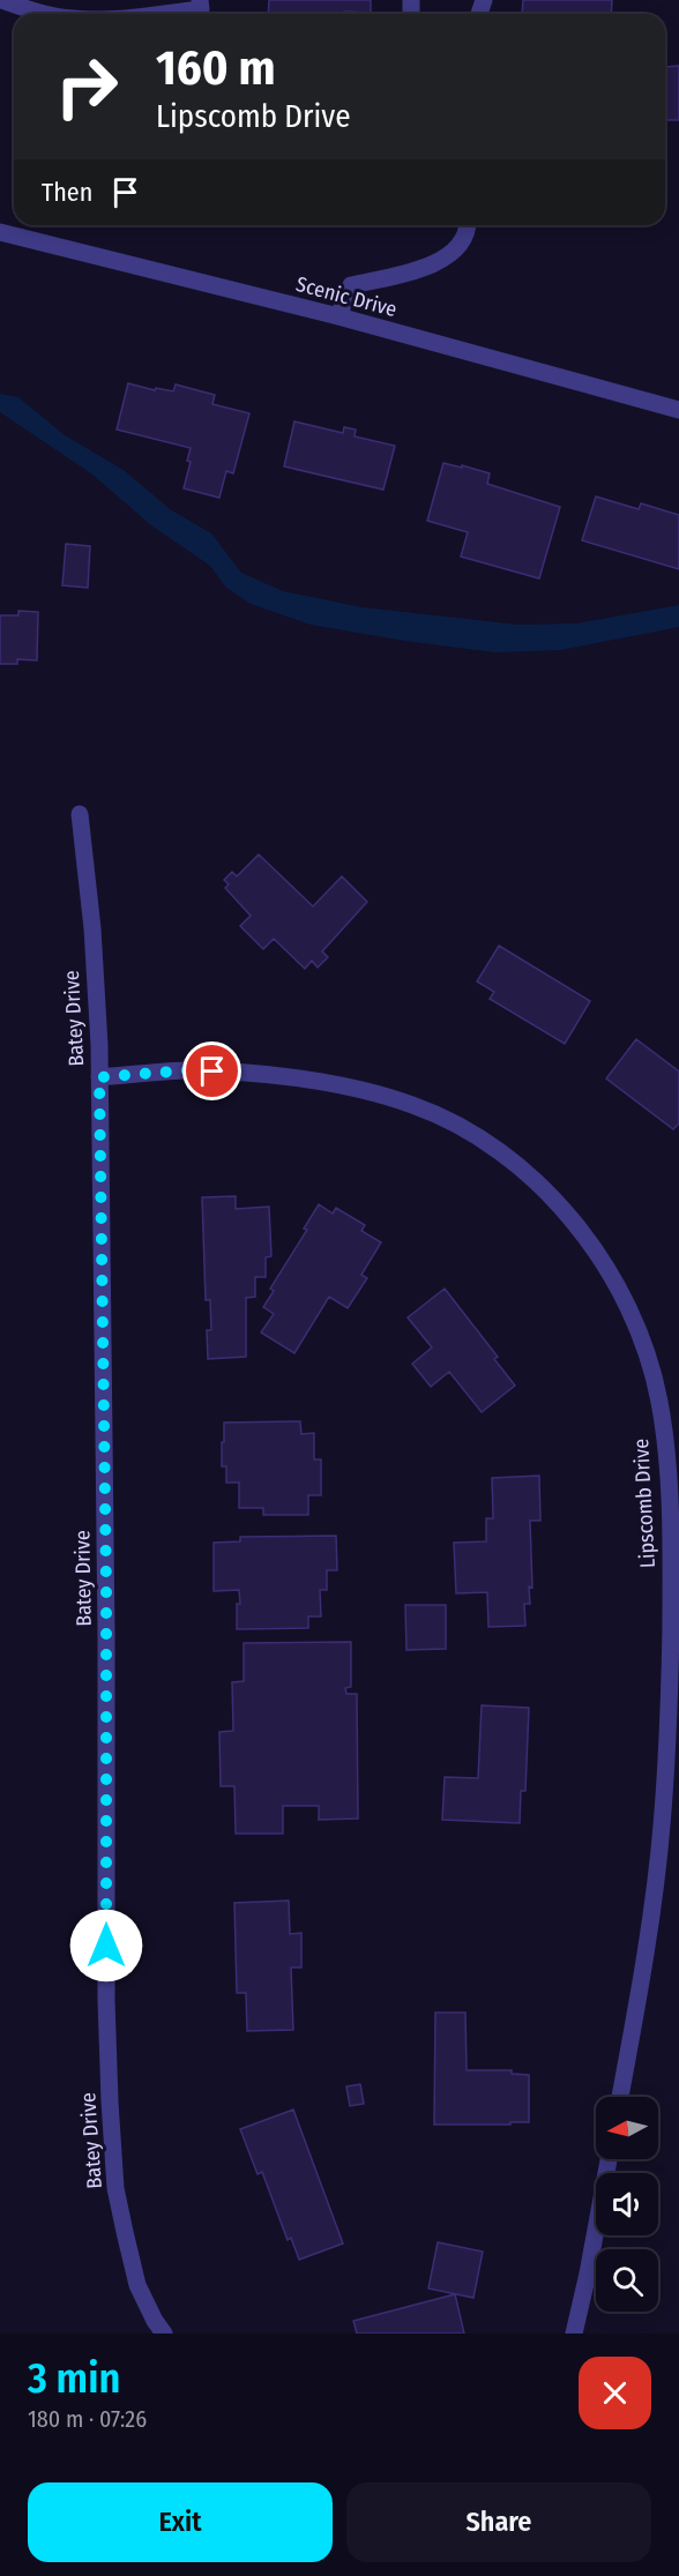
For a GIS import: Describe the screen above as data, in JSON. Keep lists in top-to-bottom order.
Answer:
{
  "streets": {
    "street": ["Scenic Drive", "Batey Drive", "Lipscomb Drive"]
  },
  "crossings": [
    ["Batey Drive", "Lipscomb Drive"]
  ],
  "north": "left",
  "page": {
    "turn": ["160 m", "Lipscomb Drive"],
    "then": "Then",
    "heading": ["3 min", "180 m · 07:26"],
    "buttons": ["Exit", "Share"]
  }
}
